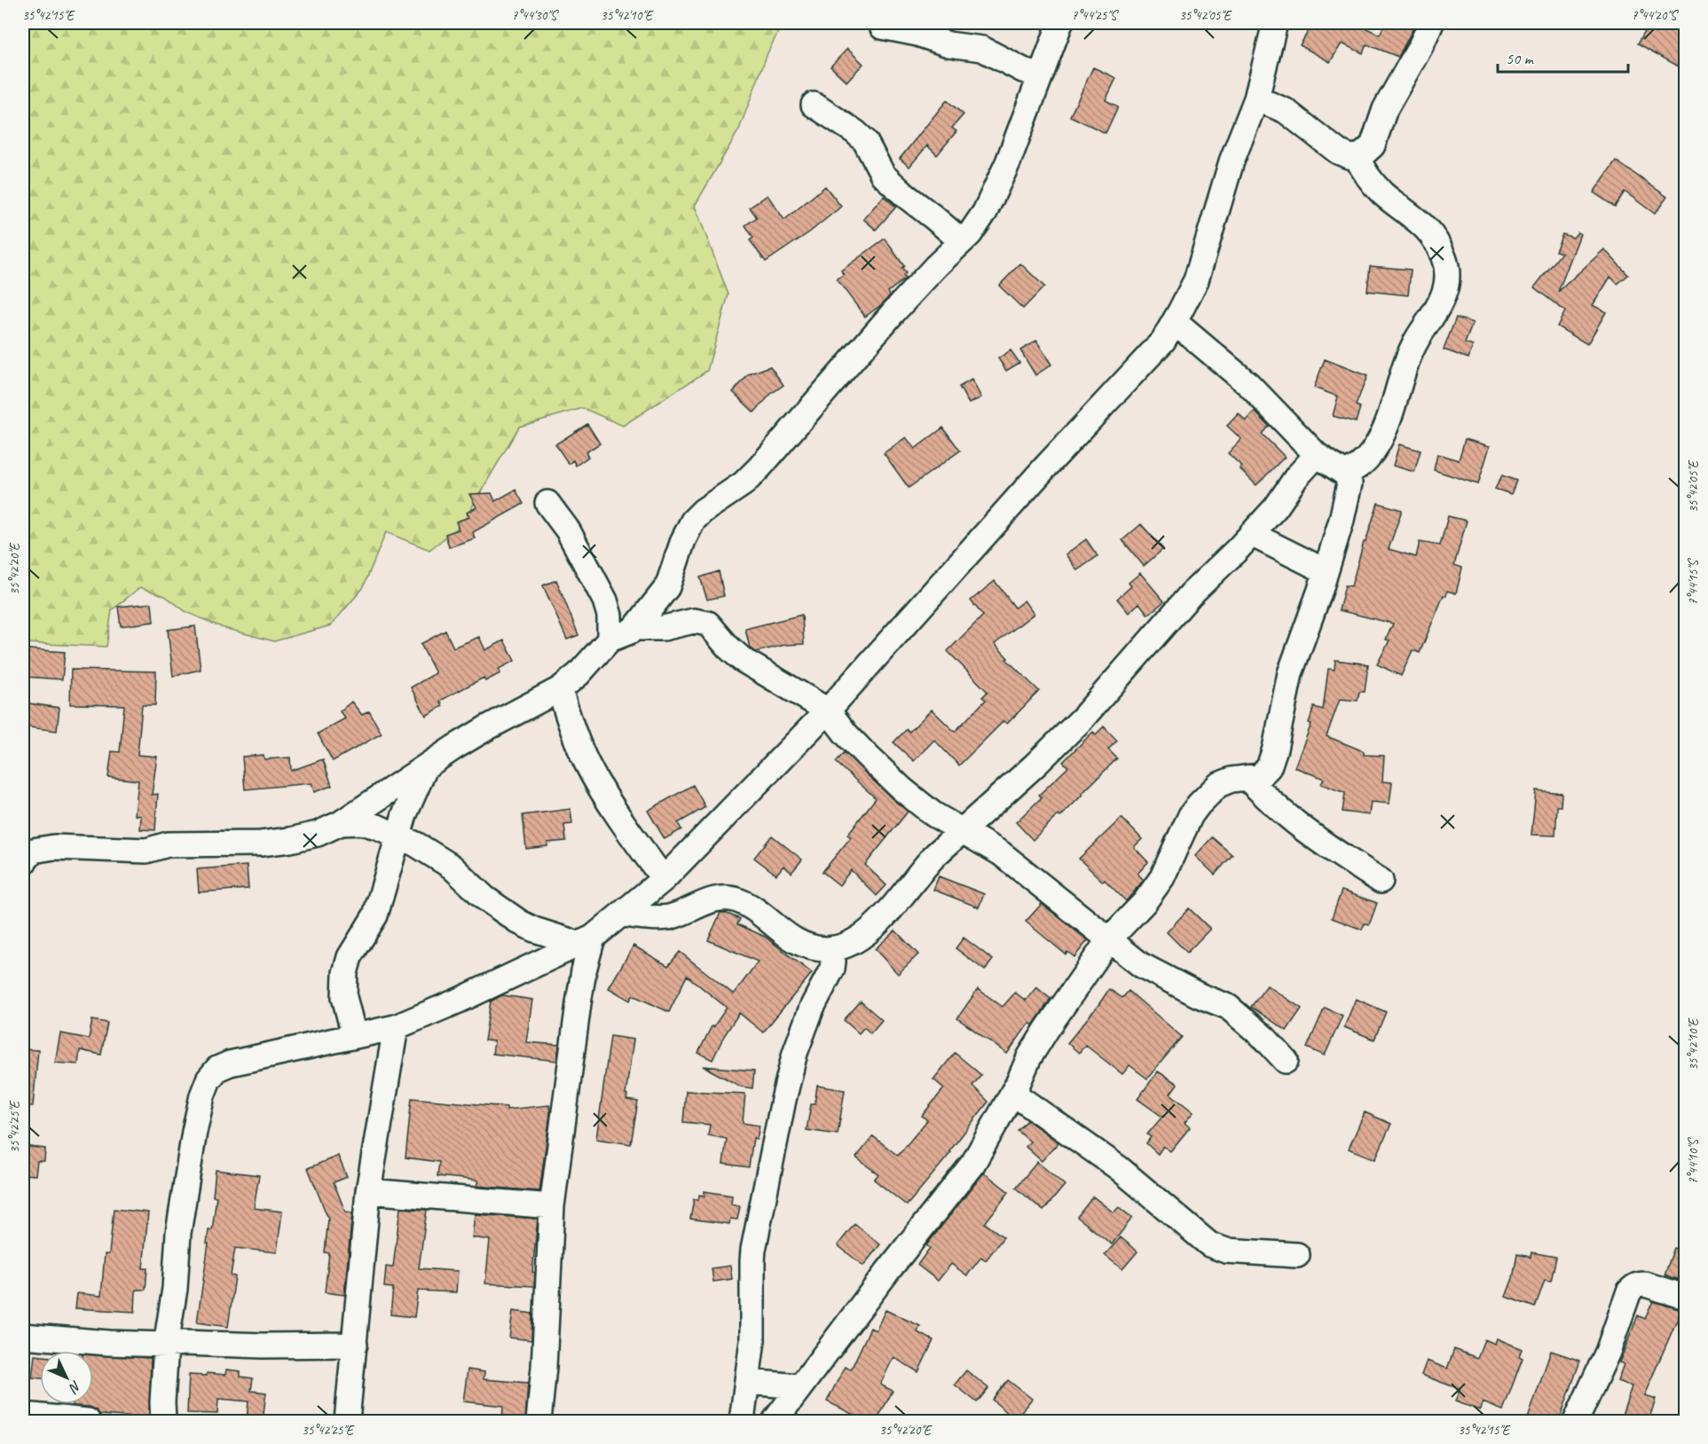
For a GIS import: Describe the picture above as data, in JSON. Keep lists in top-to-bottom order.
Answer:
{
  "scale_bar": "50 m",
  "north": "bottom right",
  "coordinates": [
    "35°42'15\"E",
    "7°44'30\"S",
    "35°42'10\"E",
    "7°44'25\"S",
    "35°42'05\"E",
    "7°44'20\"S",
    "35°42'20\"E",
    "7°44'15\"S",
    "35°42'25\"E",
    "7°44'10\"S"
  ]
}
